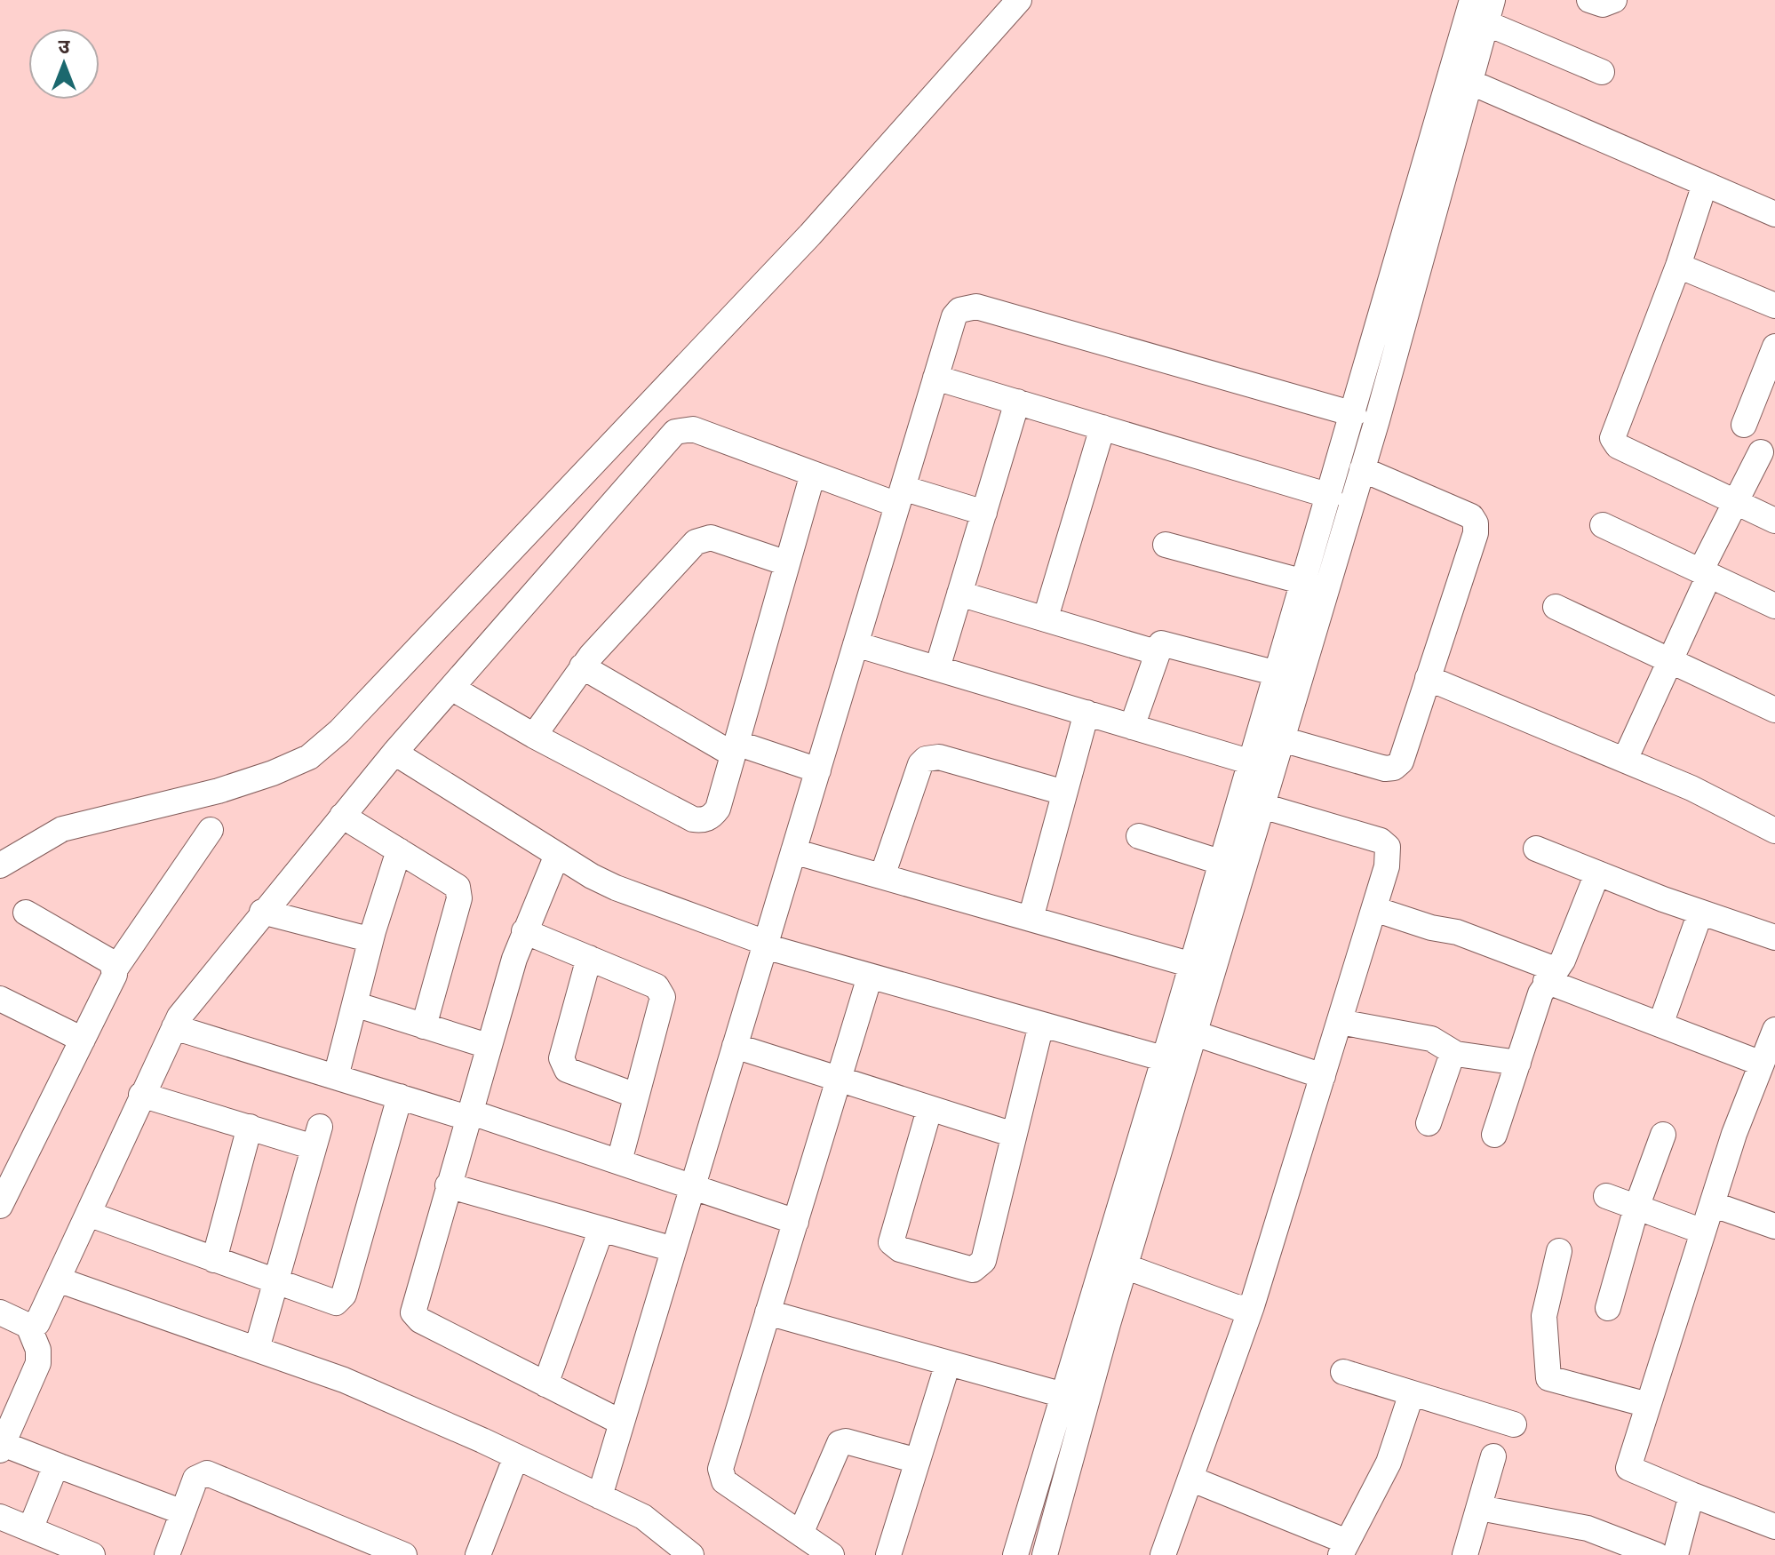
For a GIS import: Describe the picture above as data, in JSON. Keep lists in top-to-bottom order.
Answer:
{
  "north": "top"
}
